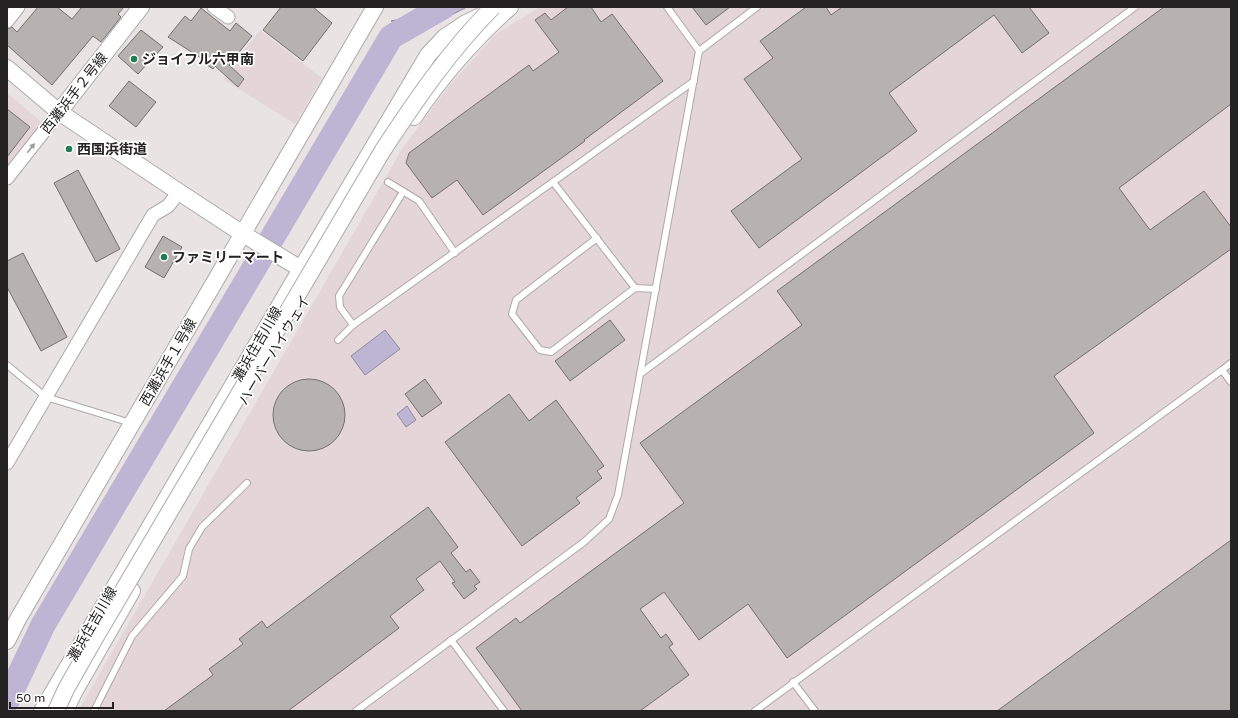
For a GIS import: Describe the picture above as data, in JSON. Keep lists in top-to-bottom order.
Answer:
{
  "streets": {
    "street": [
      "西灘浜手２号線",
      "灘浜住吉川線",
      "ハーバーハイウェイ",
      "西灘浜手１号線"
    ]
  },
  "one_way": ["西灘浜手２号線"],
  "places": ["ジョイフル六甲南", "西国浜街道", "ファミリーマート"],
  "scale_bar": "50 m"
}
